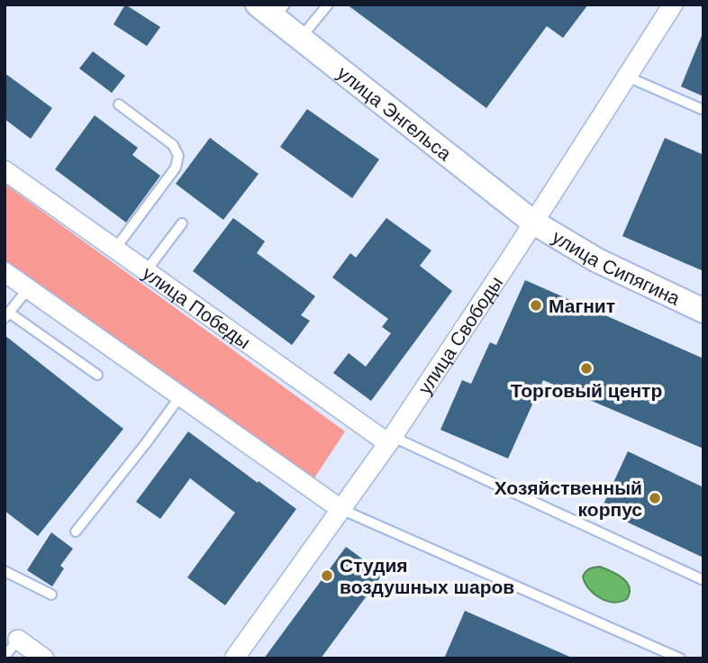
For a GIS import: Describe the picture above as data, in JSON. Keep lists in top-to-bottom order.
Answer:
{
  "streets": {
    "street": [
      "улица Энгельса",
      "улица Сипягина",
      "улица Победы",
      "улица Свободы"
    ]
  },
  "crossings": [
    ["улица Энгельса", "улица Сипягина"],
    ["улица Энгельса", "улица Свободы"],
    ["улица Сипягина", "улица Свободы"],
    ["улица Победы", "улица Свободы"]
  ],
  "places": [
    "Магнит",
    "Торговый центр",
    "Хозяйственный корпус",
    "Студия воздушных шаров"
  ]
}
